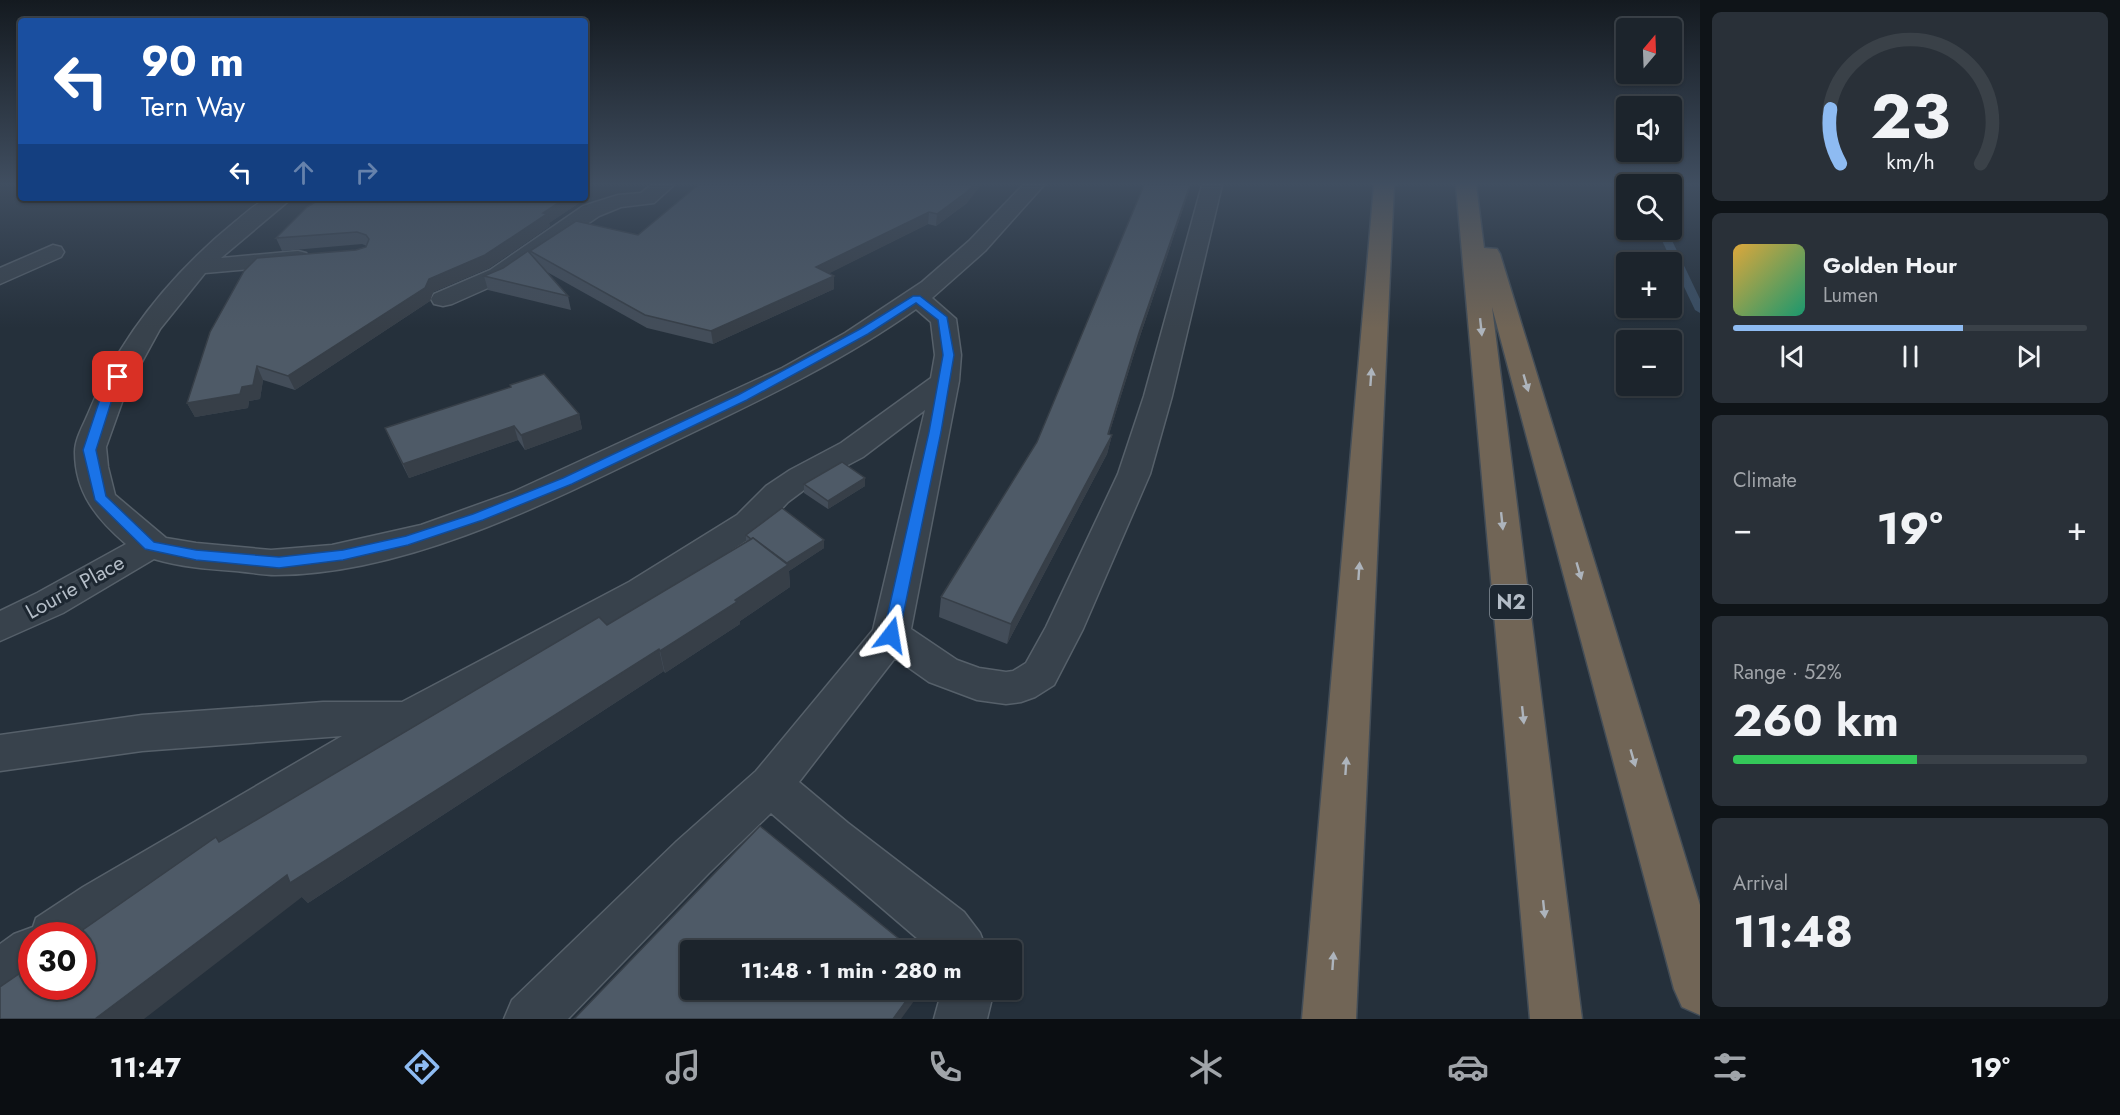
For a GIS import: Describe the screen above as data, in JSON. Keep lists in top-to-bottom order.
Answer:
{
  "streets": {
    "highway": ["N2"],
    "street": ["Lourie Place"]
  },
  "north": "top",
  "page": {
    "map_buttons": ["+", "−"],
    "turn": ["90 m", "Tern Way"],
    "song": ["Golden Hour", "Lumen"],
    "tile": [
      "Climate",
      ["Range · 52%", "260 km"],
      ["Arrival", "11:48"]
    ],
    "heat": ["−", "19°", "+"],
    "limit": "30",
    "trip": "11:48 · 1 min · 280 m",
    "tabs": ["11:47", "19°"],
    "gauge": ["23", "km/h"]
  }
}
